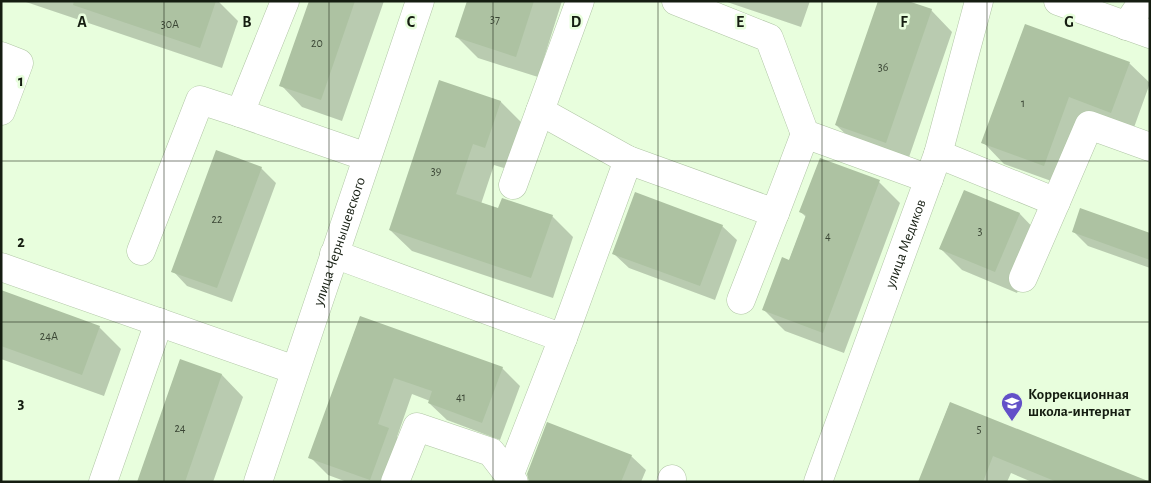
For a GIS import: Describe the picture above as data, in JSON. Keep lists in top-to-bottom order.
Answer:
{
  "streets": {
    "street": ["улица Чернышевского", "улица Медиков"]
  },
  "places": {
    "school or university": ["Коррекционная школа-интернат"]
  },
  "house_numbers": [
    "37",
    "30А",
    "20",
    "36",
    "1",
    "39",
    "22",
    "3",
    "4",
    "24А",
    "41",
    "24",
    "5"
  ],
  "grid": {
    "columns": [
      "A",
      "B",
      "C",
      "D",
      "E",
      "F",
      "G"
    ],
    "rows": ["1", "2", "3"]
  }
}
